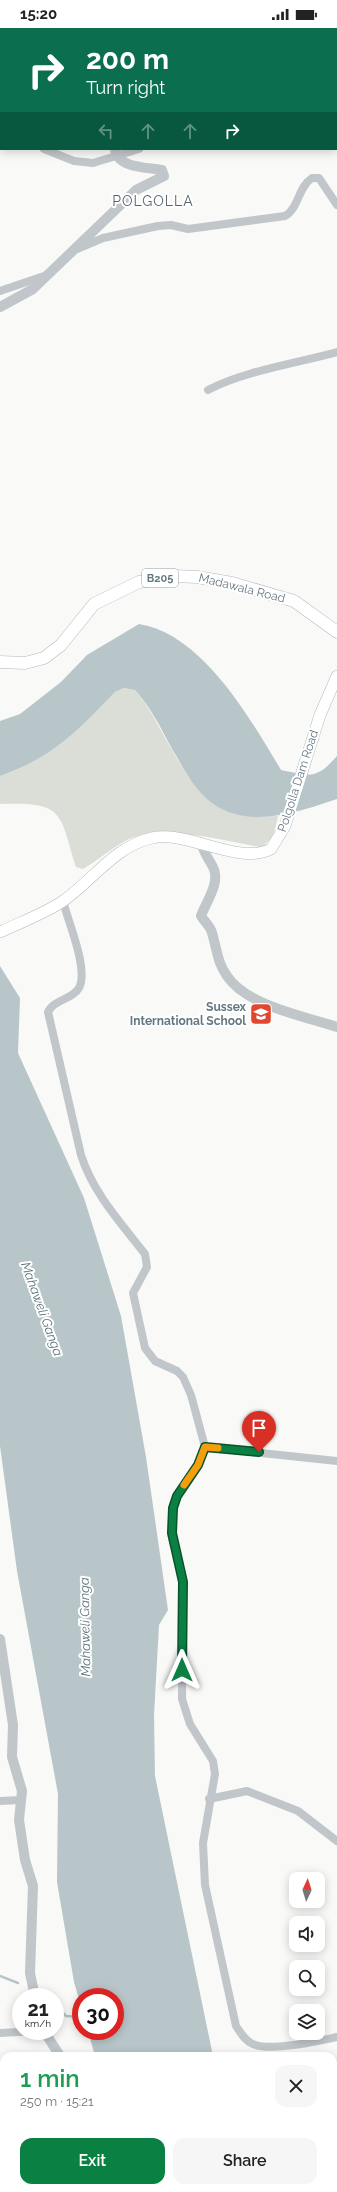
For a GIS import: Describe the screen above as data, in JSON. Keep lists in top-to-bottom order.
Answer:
{
  "streets": {
    "main road": ["B205", "Madawala Road", "Polgolla Dam Road"]
  },
  "districts": ["POLGOLLA"],
  "water": ["Mahaweli Ganga"],
  "places": {
    "school or university": ["Sussex International School"]
  },
  "north": "top",
  "page": {
    "status": "15:20",
    "turn": ["200 m", "Turn right"],
    "speed": "21 km/h",
    "limit": "30",
    "heading": ["1 min", "250 m · 15:21"],
    "buttons": ["Exit", "Share"]
  }
}
